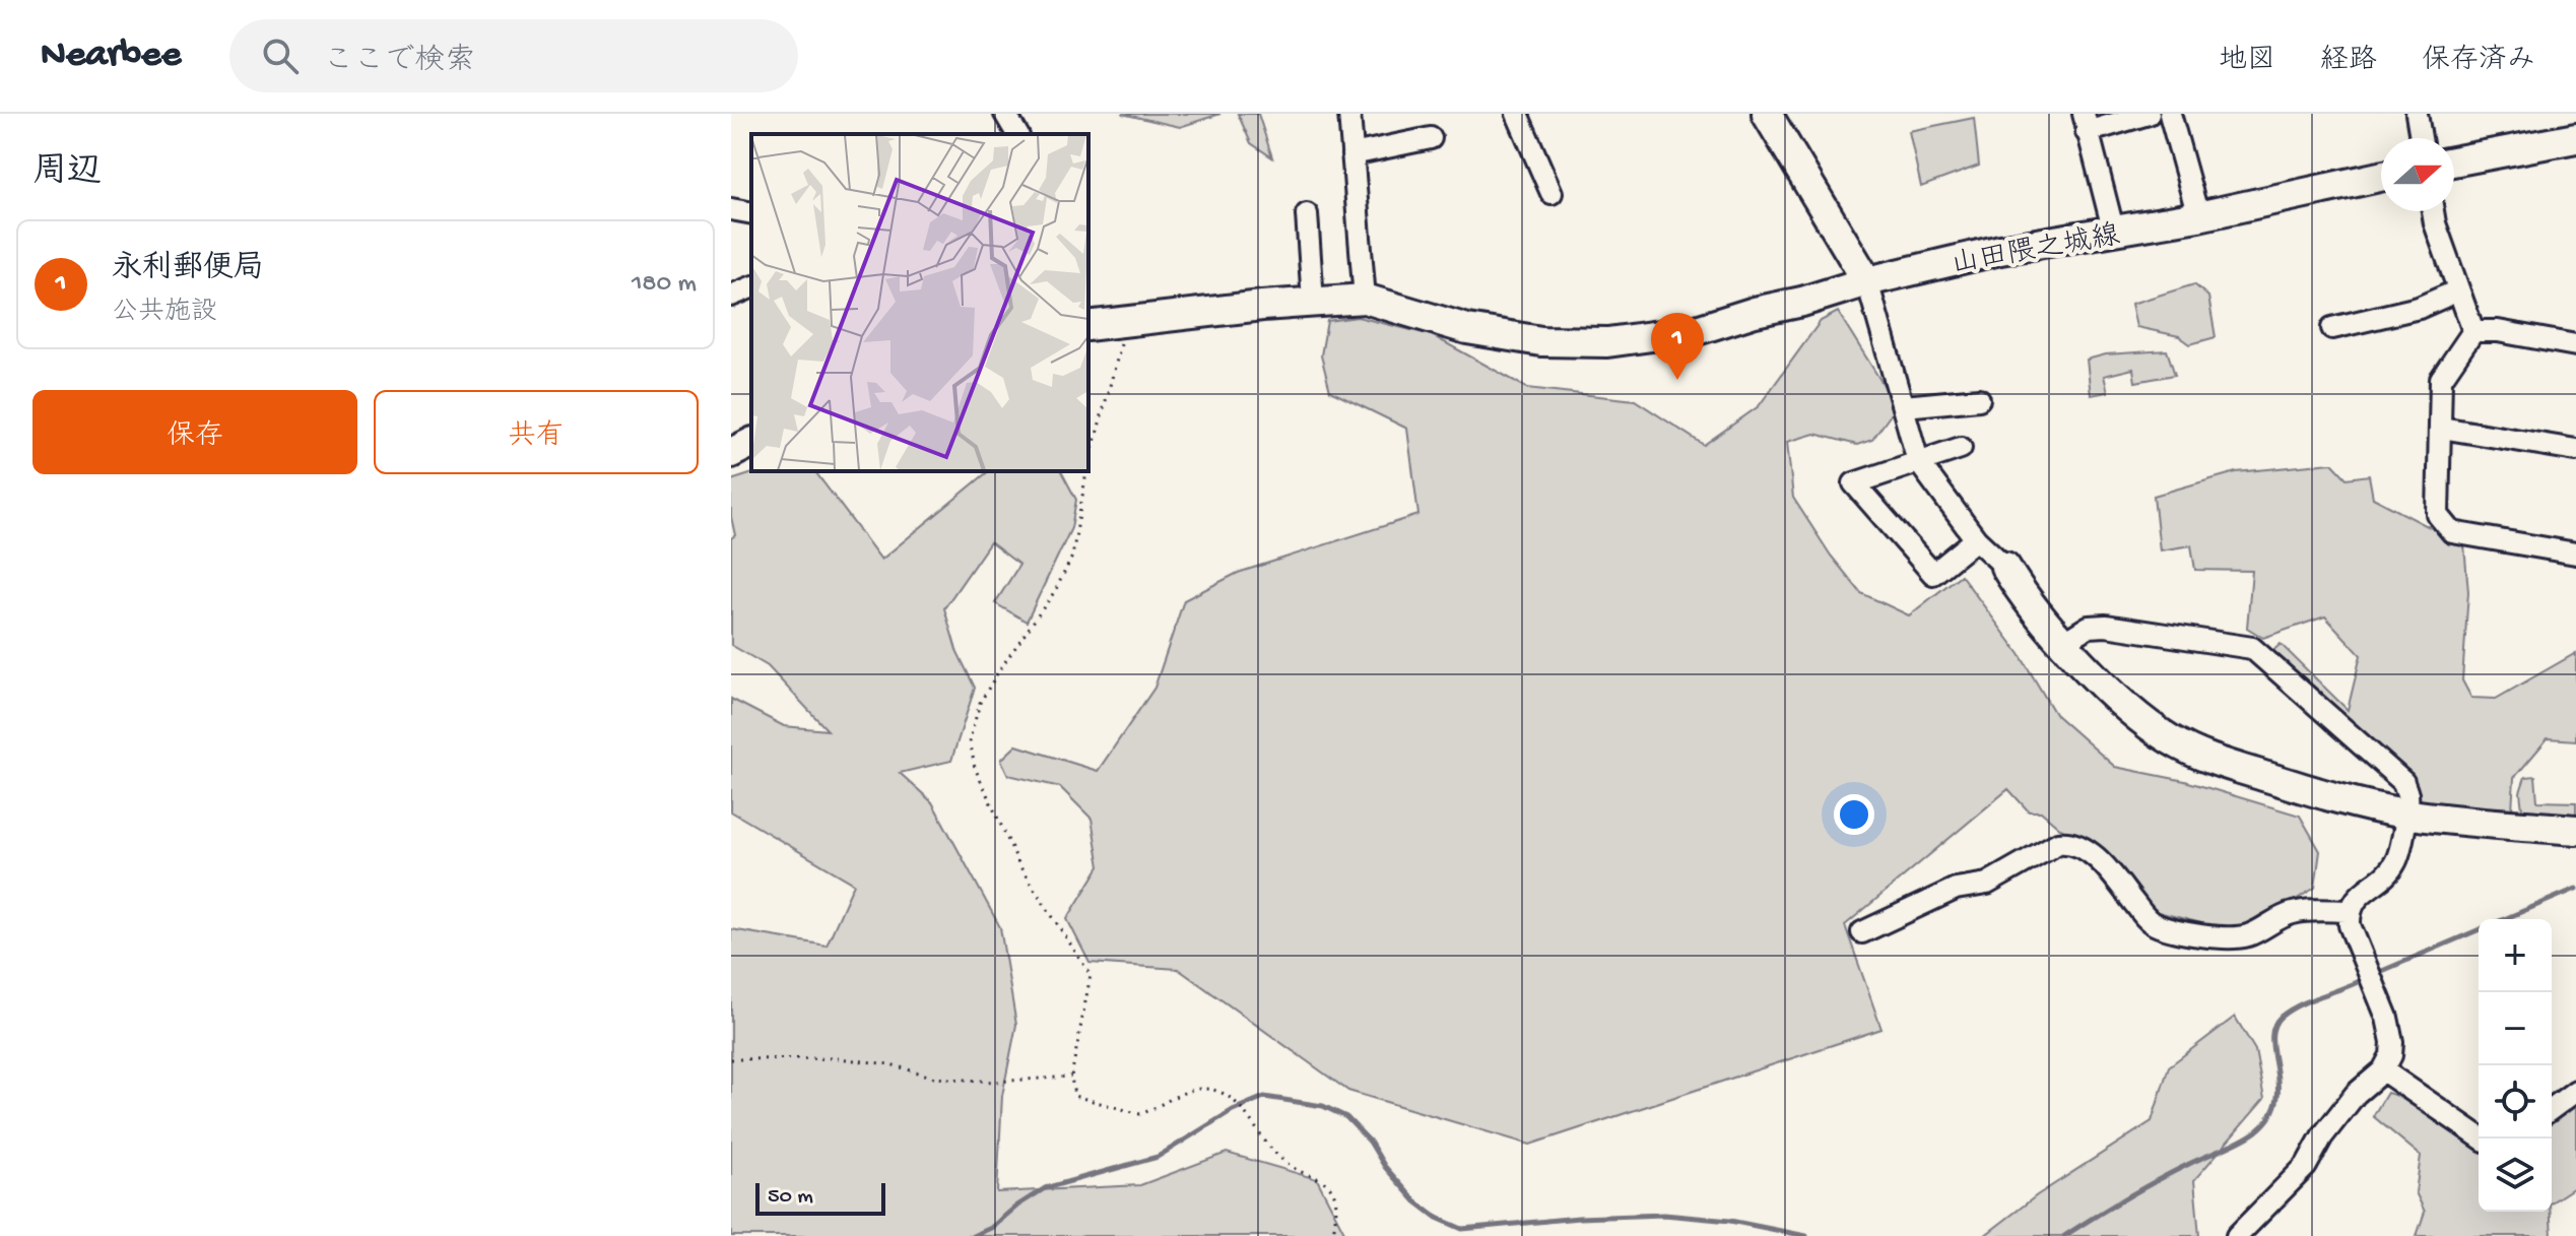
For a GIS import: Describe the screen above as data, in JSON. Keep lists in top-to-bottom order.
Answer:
{
  "streets": {
    "street": ["山田隈之城線"]
  },
  "scale_bar": "50 m",
  "north": "right",
  "page": {
    "header": "Nearbee",
    "search": "ここで検索",
    "nav": ["地図", "経路", "保存済み"],
    "heading": "周辺",
    "list": [
      {
        "mark": "1",
        "name": "永利郵便局",
        "note": "公共施設",
        "value": "180 m"
      }
    ],
    "pins": "1",
    "buttons": ["保存", "共有"],
    "map_buttons": ["+", "−"],
    "scale": "50 m"
  }
}
